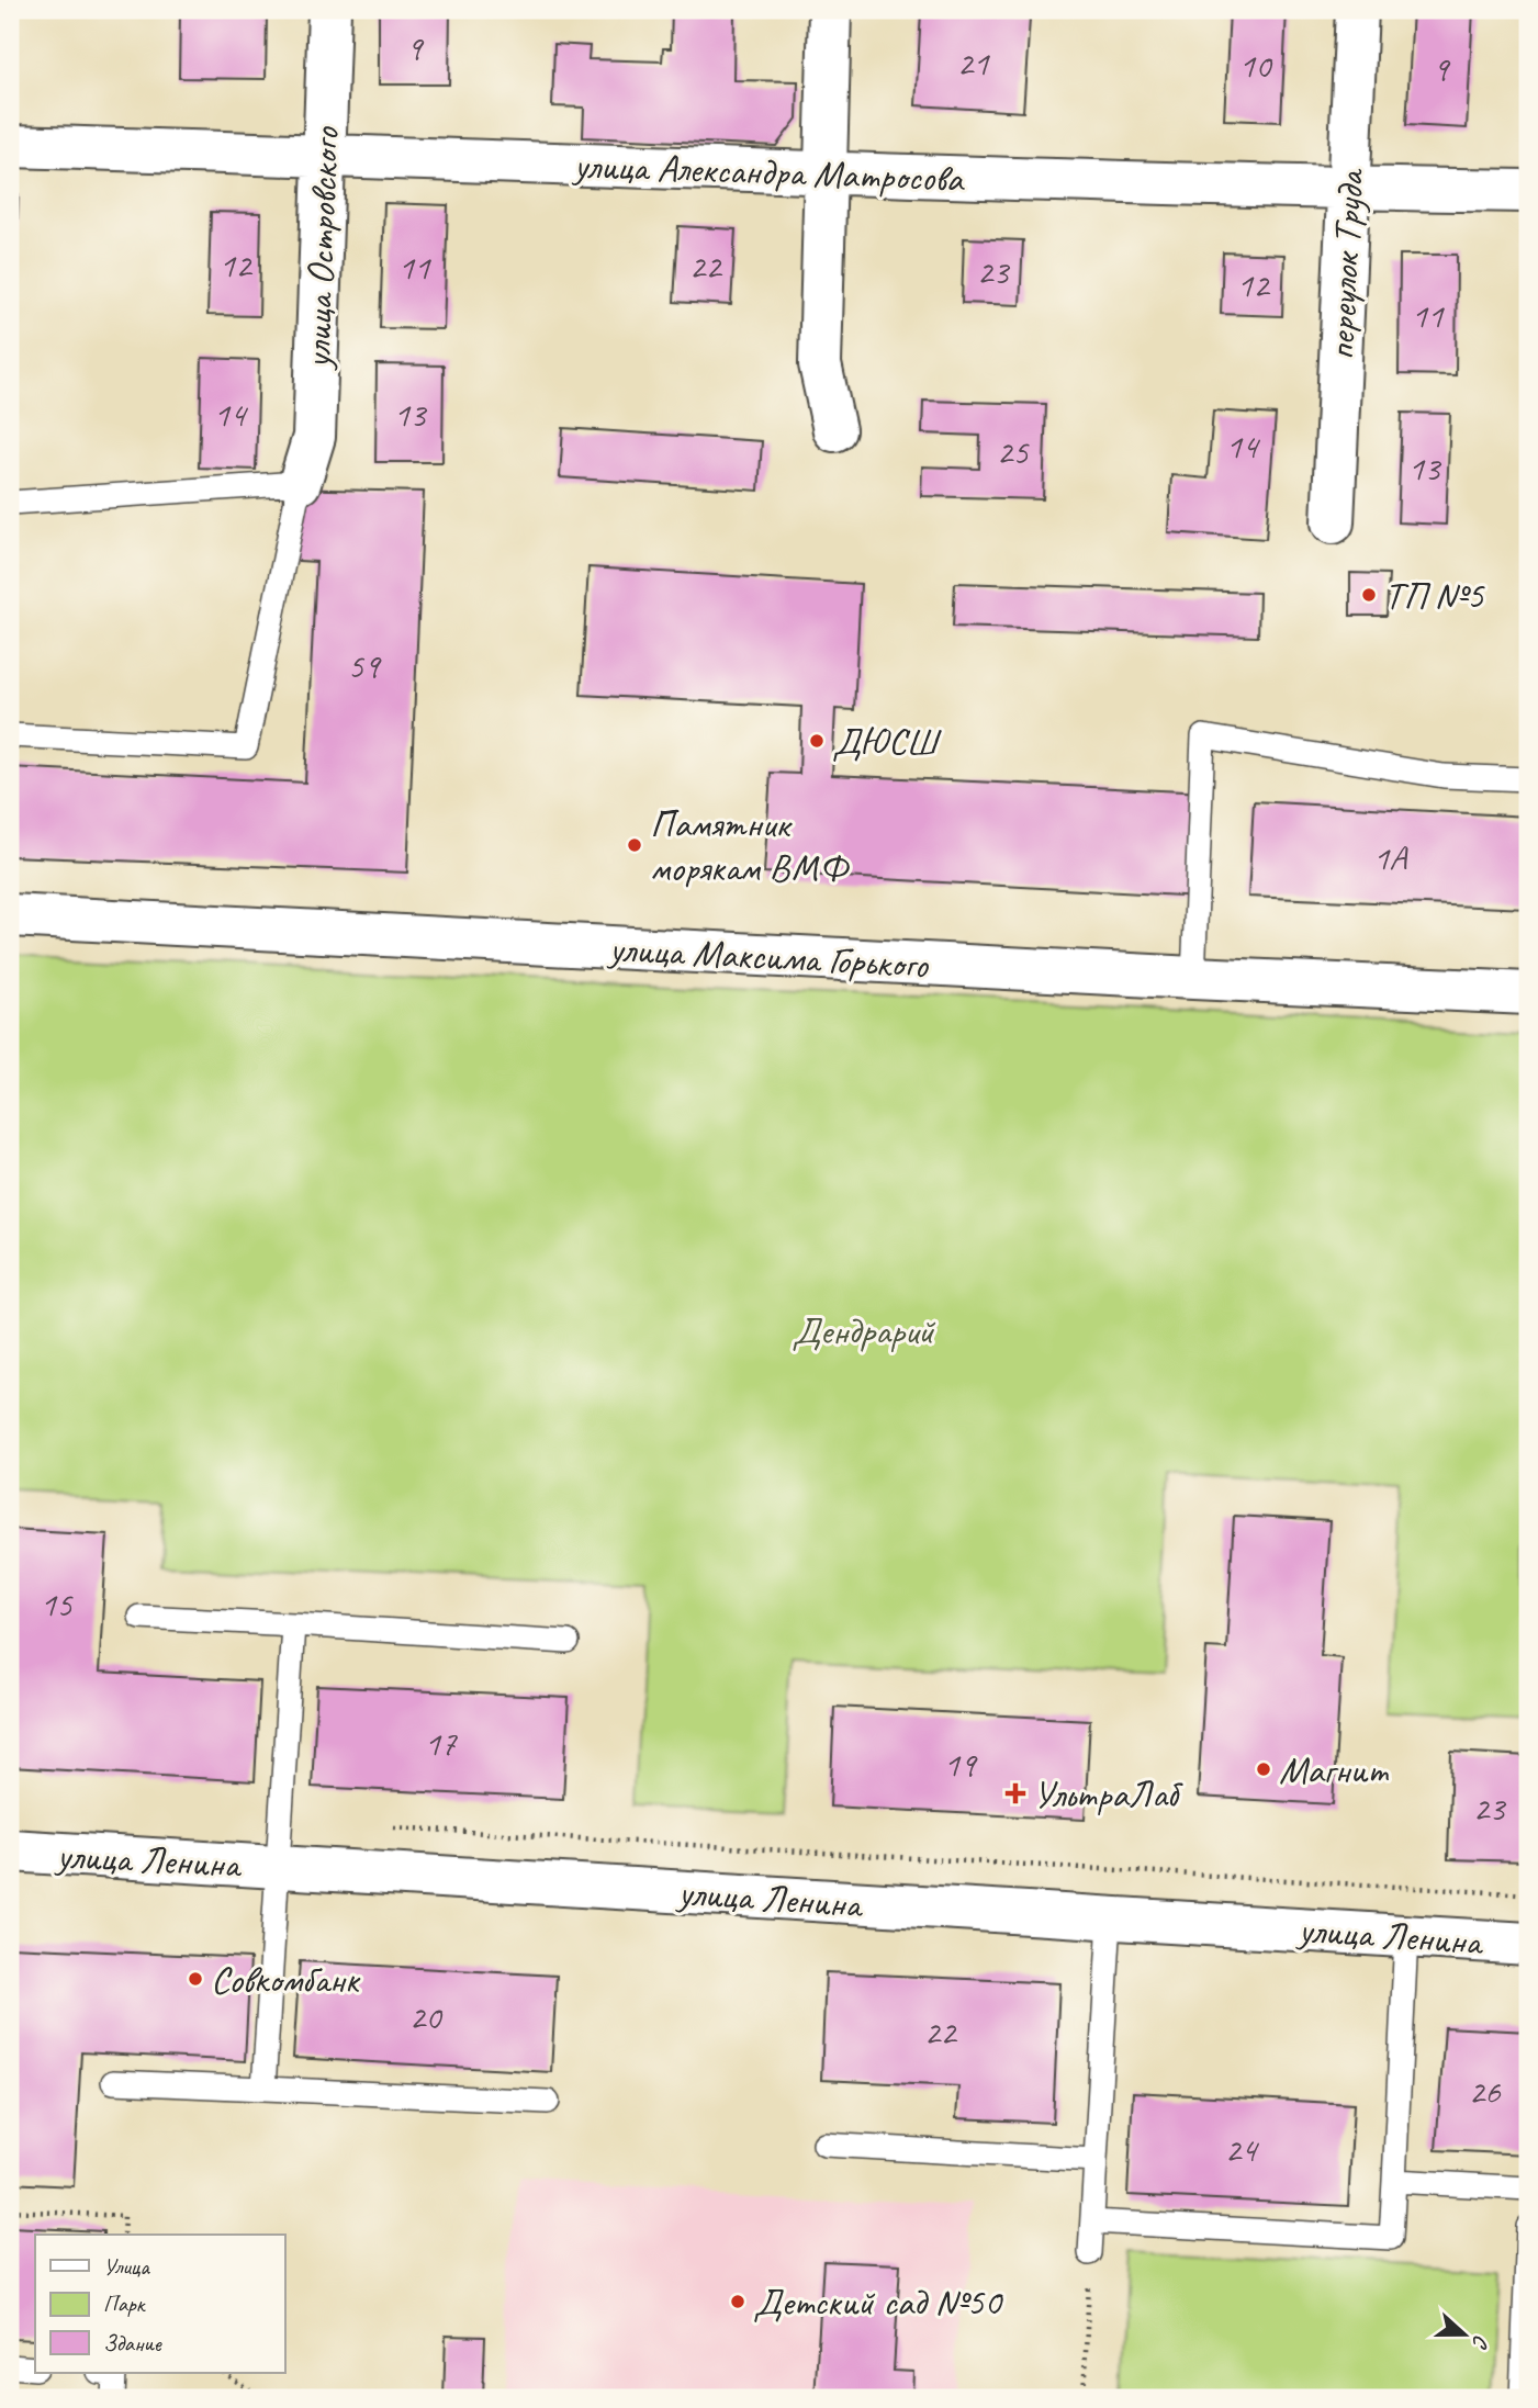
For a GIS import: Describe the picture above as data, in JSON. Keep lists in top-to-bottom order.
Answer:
{
  "streets": {
    "street": [
      "улица Александра Матросова",
      "улица Островского",
      "переулок Труда",
      "улица Максима Горького",
      "улица Ленина"
    ]
  },
  "crossings": [
    ["улица Александра Матросова", "улица Островского"],
    ["улица Александра Матросова", "переулок Труда"]
  ],
  "parks": ["Дендрарий"],
  "places": {
    "other": [
      "ТП №5",
      "ДЮСШ",
      "Памятник морякам ВМФ",
      "Магнит",
      "Совкомбанк",
      "Детский сад №50"
    ],
    "health": ["УльтраЛаб"]
  },
  "house_numbers": [
    "9",
    "21",
    "10",
    "9",
    "12",
    "22",
    "11",
    "23",
    "12",
    "11",
    "14",
    "13",
    "14",
    "25",
    "13",
    "59",
    "1А",
    "15",
    "17",
    "19",
    "23",
    "20",
    "22",
    "26",
    "24"
  ],
  "legend": ["Улица", "Парк", "Здание"],
  "north": "right"
}
